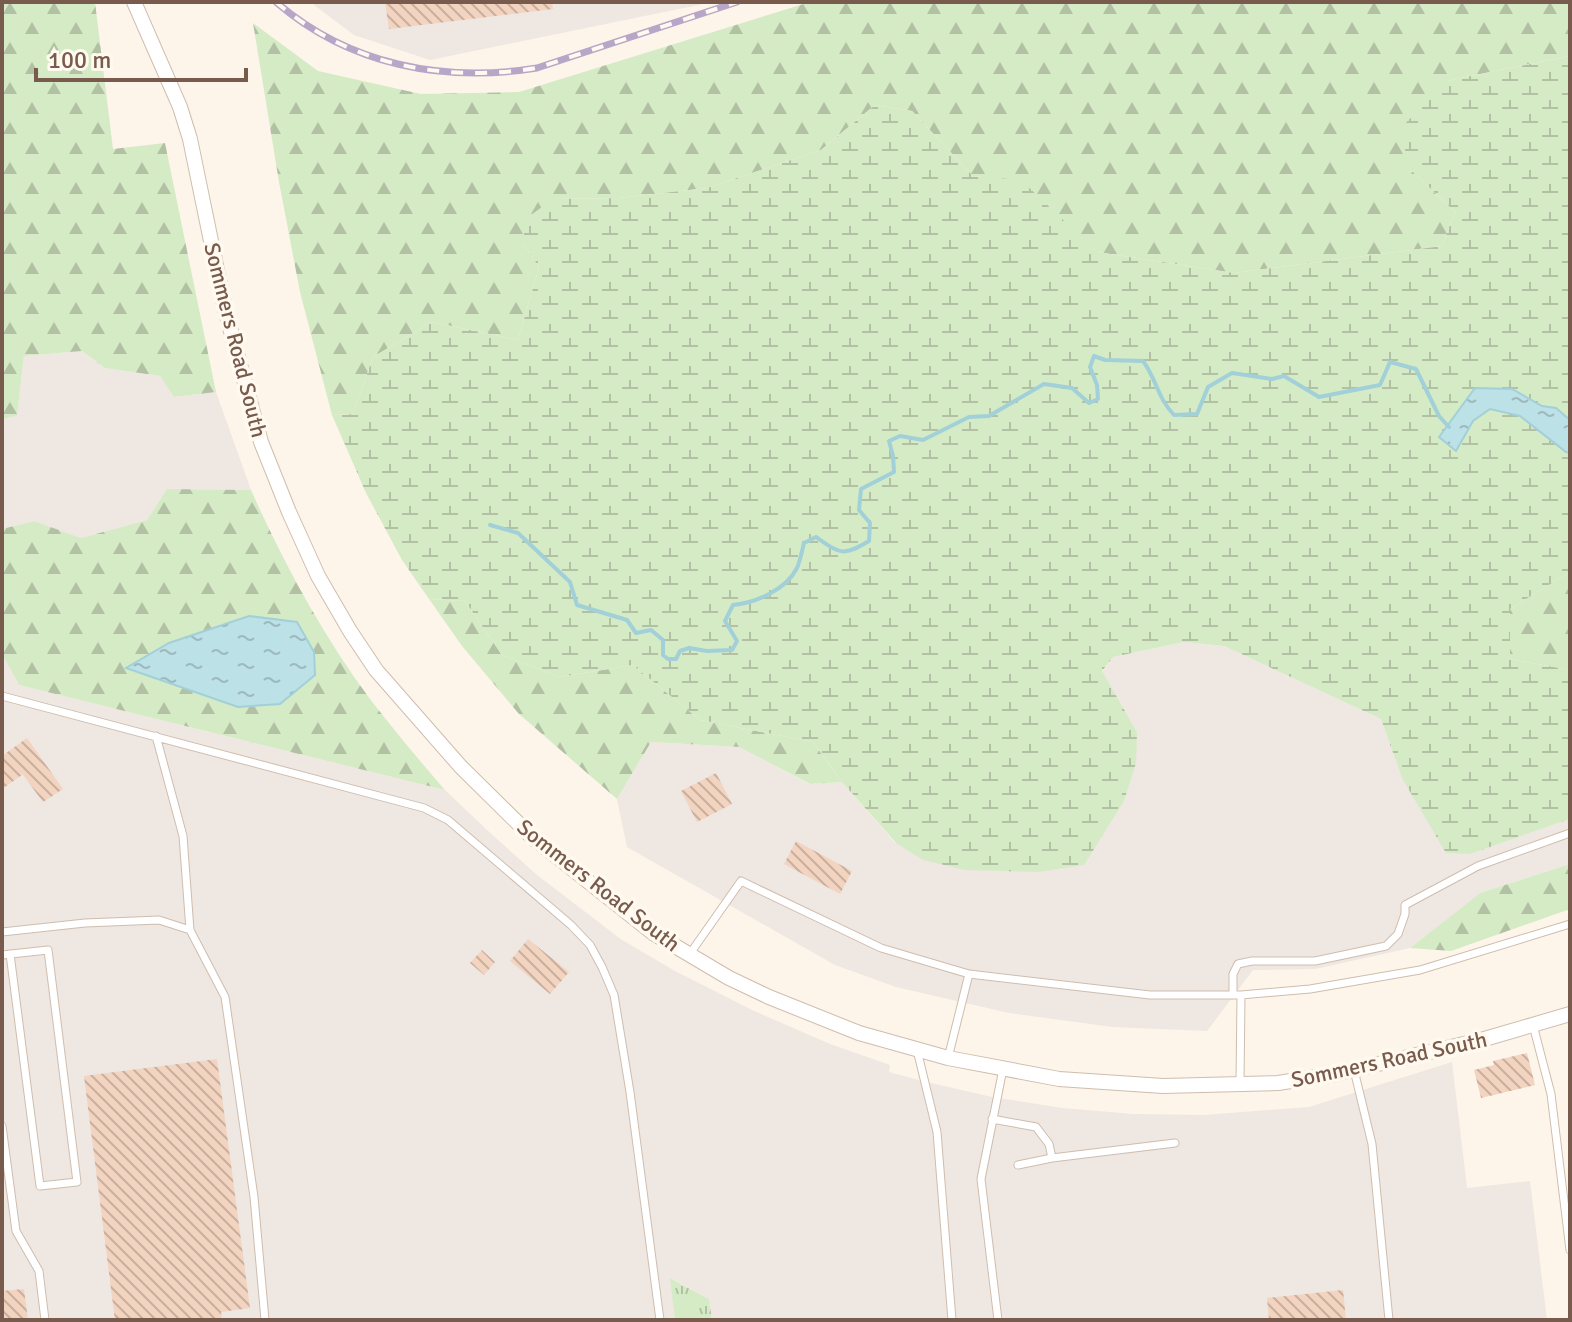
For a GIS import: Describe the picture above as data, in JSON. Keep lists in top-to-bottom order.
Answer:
{
  "streets": {
    "street": ["Sommers Road South"]
  },
  "scale_bar": "100 m"
}
